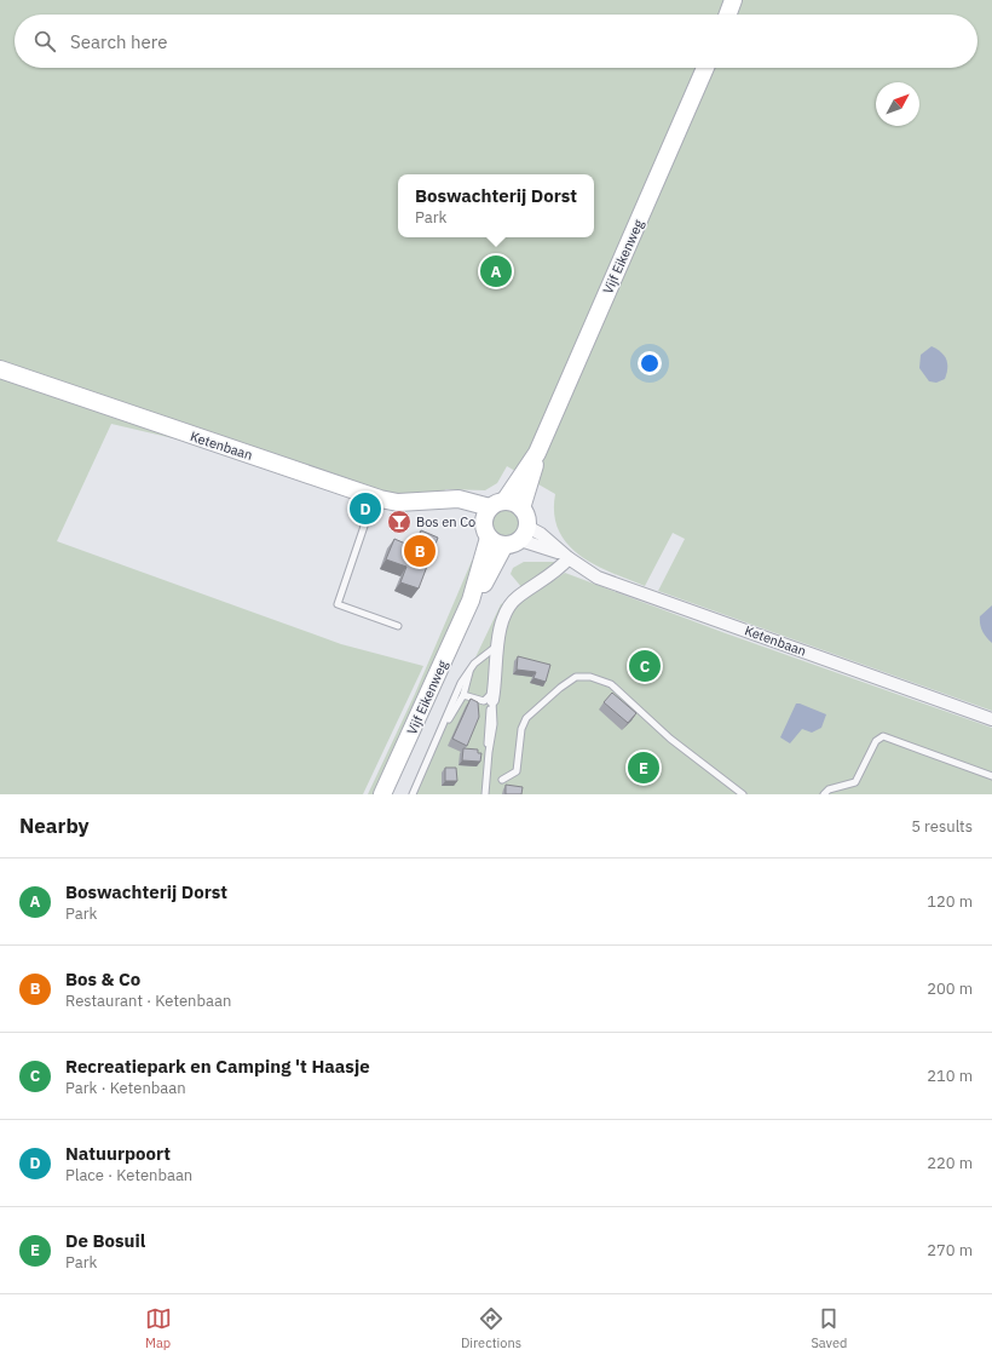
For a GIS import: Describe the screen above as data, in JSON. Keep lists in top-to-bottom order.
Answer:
{
  "streets": {
    "main road": ["Vijf Eikenweg", "Ketenbaan"]
  },
  "crossings": [
    ["Vijf Eikenweg", "Ketenbaan"]
  ],
  "places": {
    "bar": ["Bos en Co"]
  },
  "north": "top right",
  "page": {
    "search": "Search here",
    "popup": ["Boswachterij Dorst", "Park"],
    "pins": [
      "A",
      "D",
      "B",
      "C",
      "E"
    ],
    "heading": ["Nearby", "5 results"],
    "list": [
      {
        "mark": "A",
        "name": "Boswachterij Dorst",
        "note": "Park",
        "value": "120 m"
      },
      {
        "mark": "B",
        "name": "Bos & Co",
        "note": "Restaurant · Ketenbaan",
        "value": "200 m"
      },
      {
        "mark": "C",
        "name": "Recreatiepark en Camping 't Haasje",
        "note": "Park · Ketenbaan",
        "value": "210 m"
      },
      {
        "mark": "D",
        "name": "Natuurpoort",
        "note": "Place · Ketenbaan",
        "value": "220 m"
      },
      {
        "mark": "E",
        "name": "De Bosuil",
        "note": "Park",
        "value": "270 m"
      }
    ],
    "nav": ["Map", "Directions", "Saved"]
  }
}
